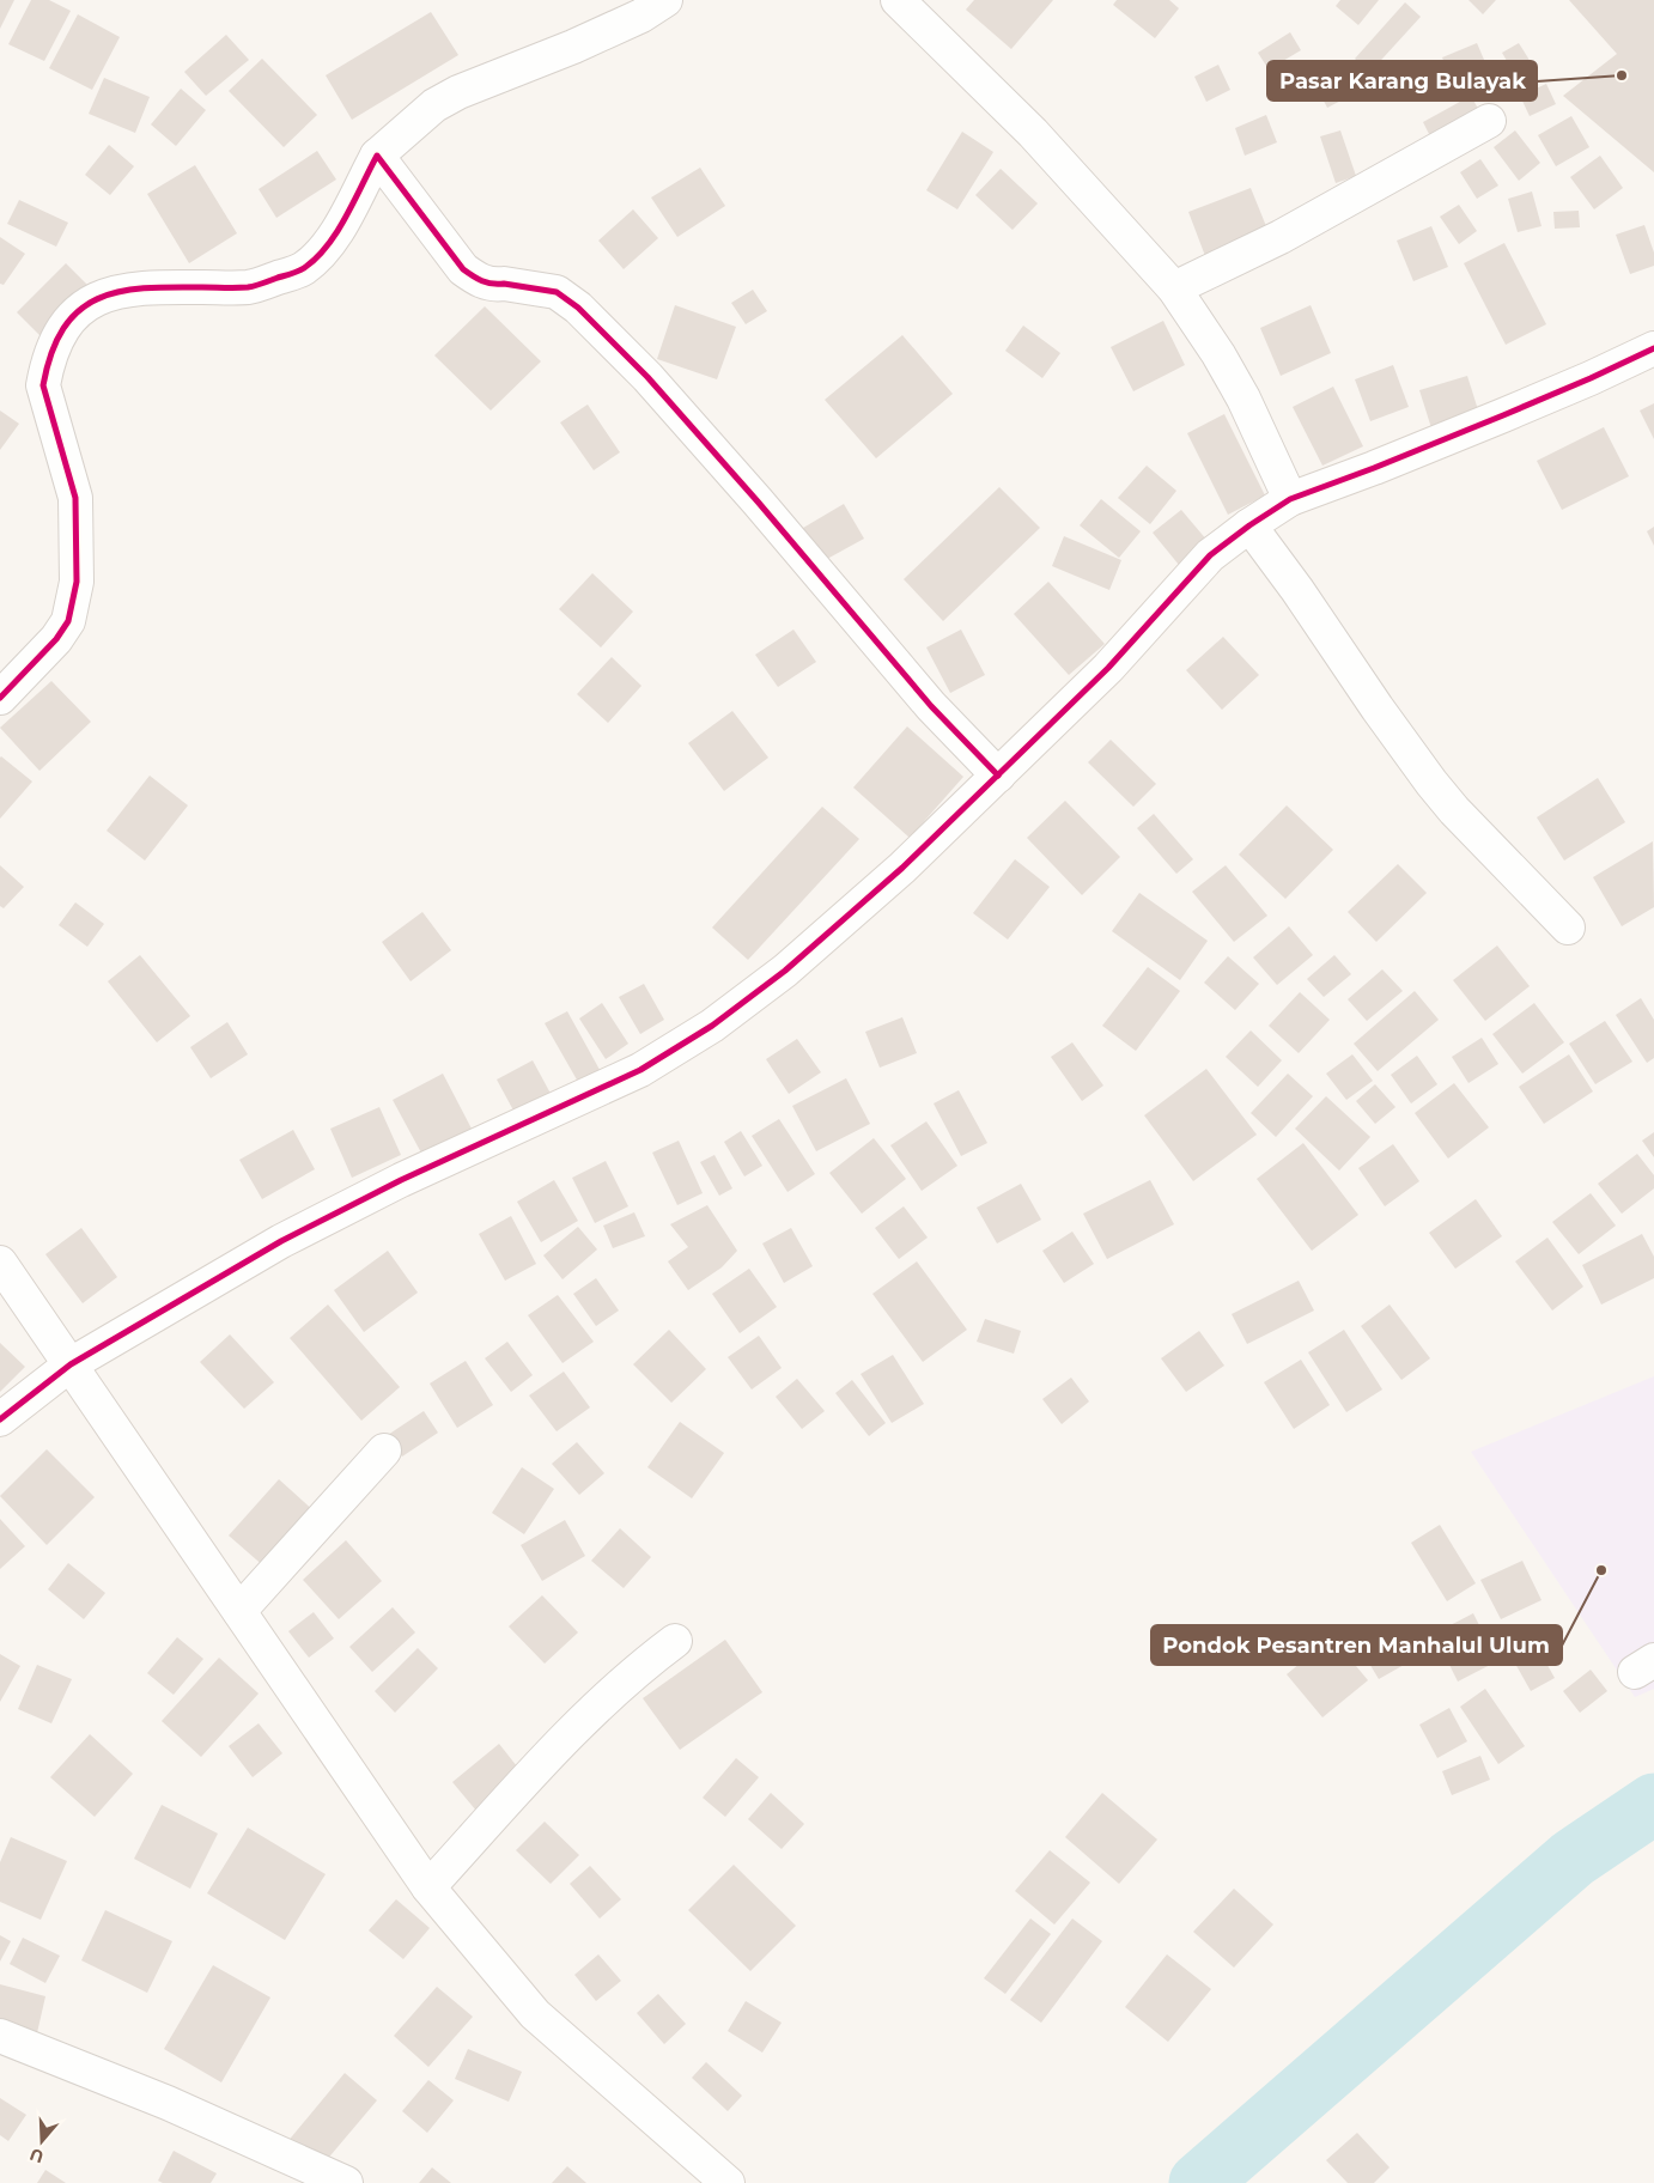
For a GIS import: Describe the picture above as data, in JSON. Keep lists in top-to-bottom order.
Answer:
{
  "places": ["Pasar Karang Bulayak", "Pondok Pesantren Manhalul Ulum"],
  "north": "bottom"
}
